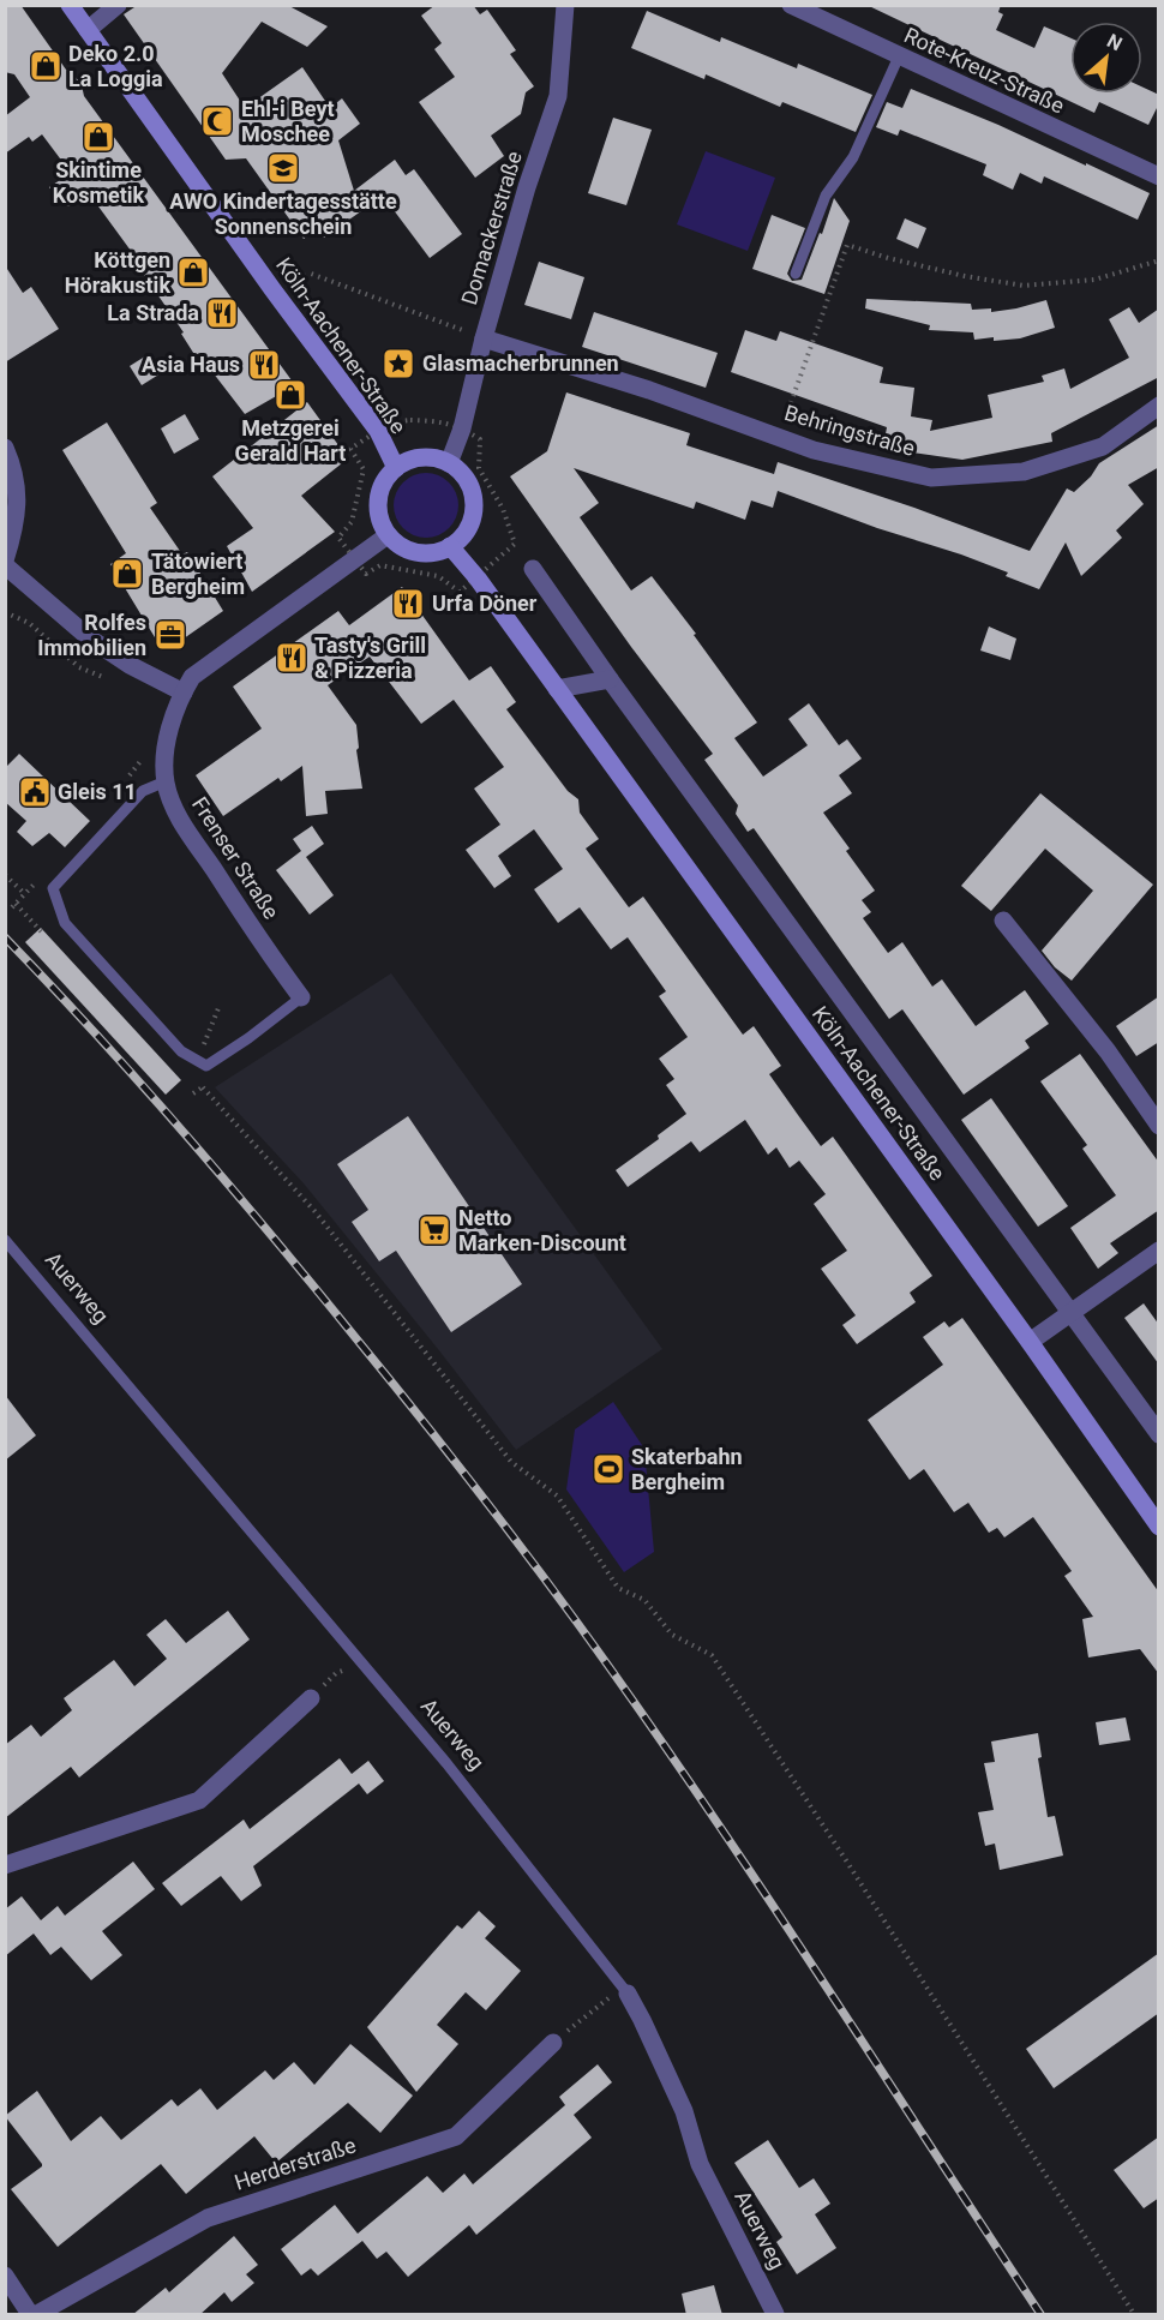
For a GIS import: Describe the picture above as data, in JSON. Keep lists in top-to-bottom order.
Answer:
{
  "streets": {
    "main road": ["Köln-Aachener-Straße"],
    "street": [
      "Rote-Kreuz-Straße",
      "Domackerstraße",
      "Behringstraße",
      "Frenser Straße",
      "Auerweg",
      "Herderstraße"
    ]
  },
  "crossings": [
    ["Domackerstraße", "Köln-Aachener-Straße"],
    ["Domackerstraße", "Behringstraße"],
    ["Domackerstraße", "Frenser Straße"],
    ["Köln-Aachener-Straße", "Frenser Straße"]
  ],
  "places": {
    "shop": [
      "Deko 2.0 La Loggia",
      "Skintime Kosmetik",
      "Köttgen Hörakustik",
      "Metzgerei Gerald Hart",
      "Tätowiert Bergheim"
    ],
    "mosque": ["Ehl-i Beyt Moschee"],
    "school or university": ["AWO Kindertagesstätte Sonnenschein"],
    "restaurant": [
      "La Strada",
      "Asia Haus",
      "Urfa Döner",
      "Tasty's Grill & Pizzeria"
    ],
    "place": ["Glasmacherbrunnen"],
    "office": ["Rolfes Immobilien"],
    "public building": ["Gleis 11"],
    "supermarket": ["Netto Marken-Discount"],
    "sports": ["Skaterbahn Bergheim"]
  },
  "north": "top right"
}
